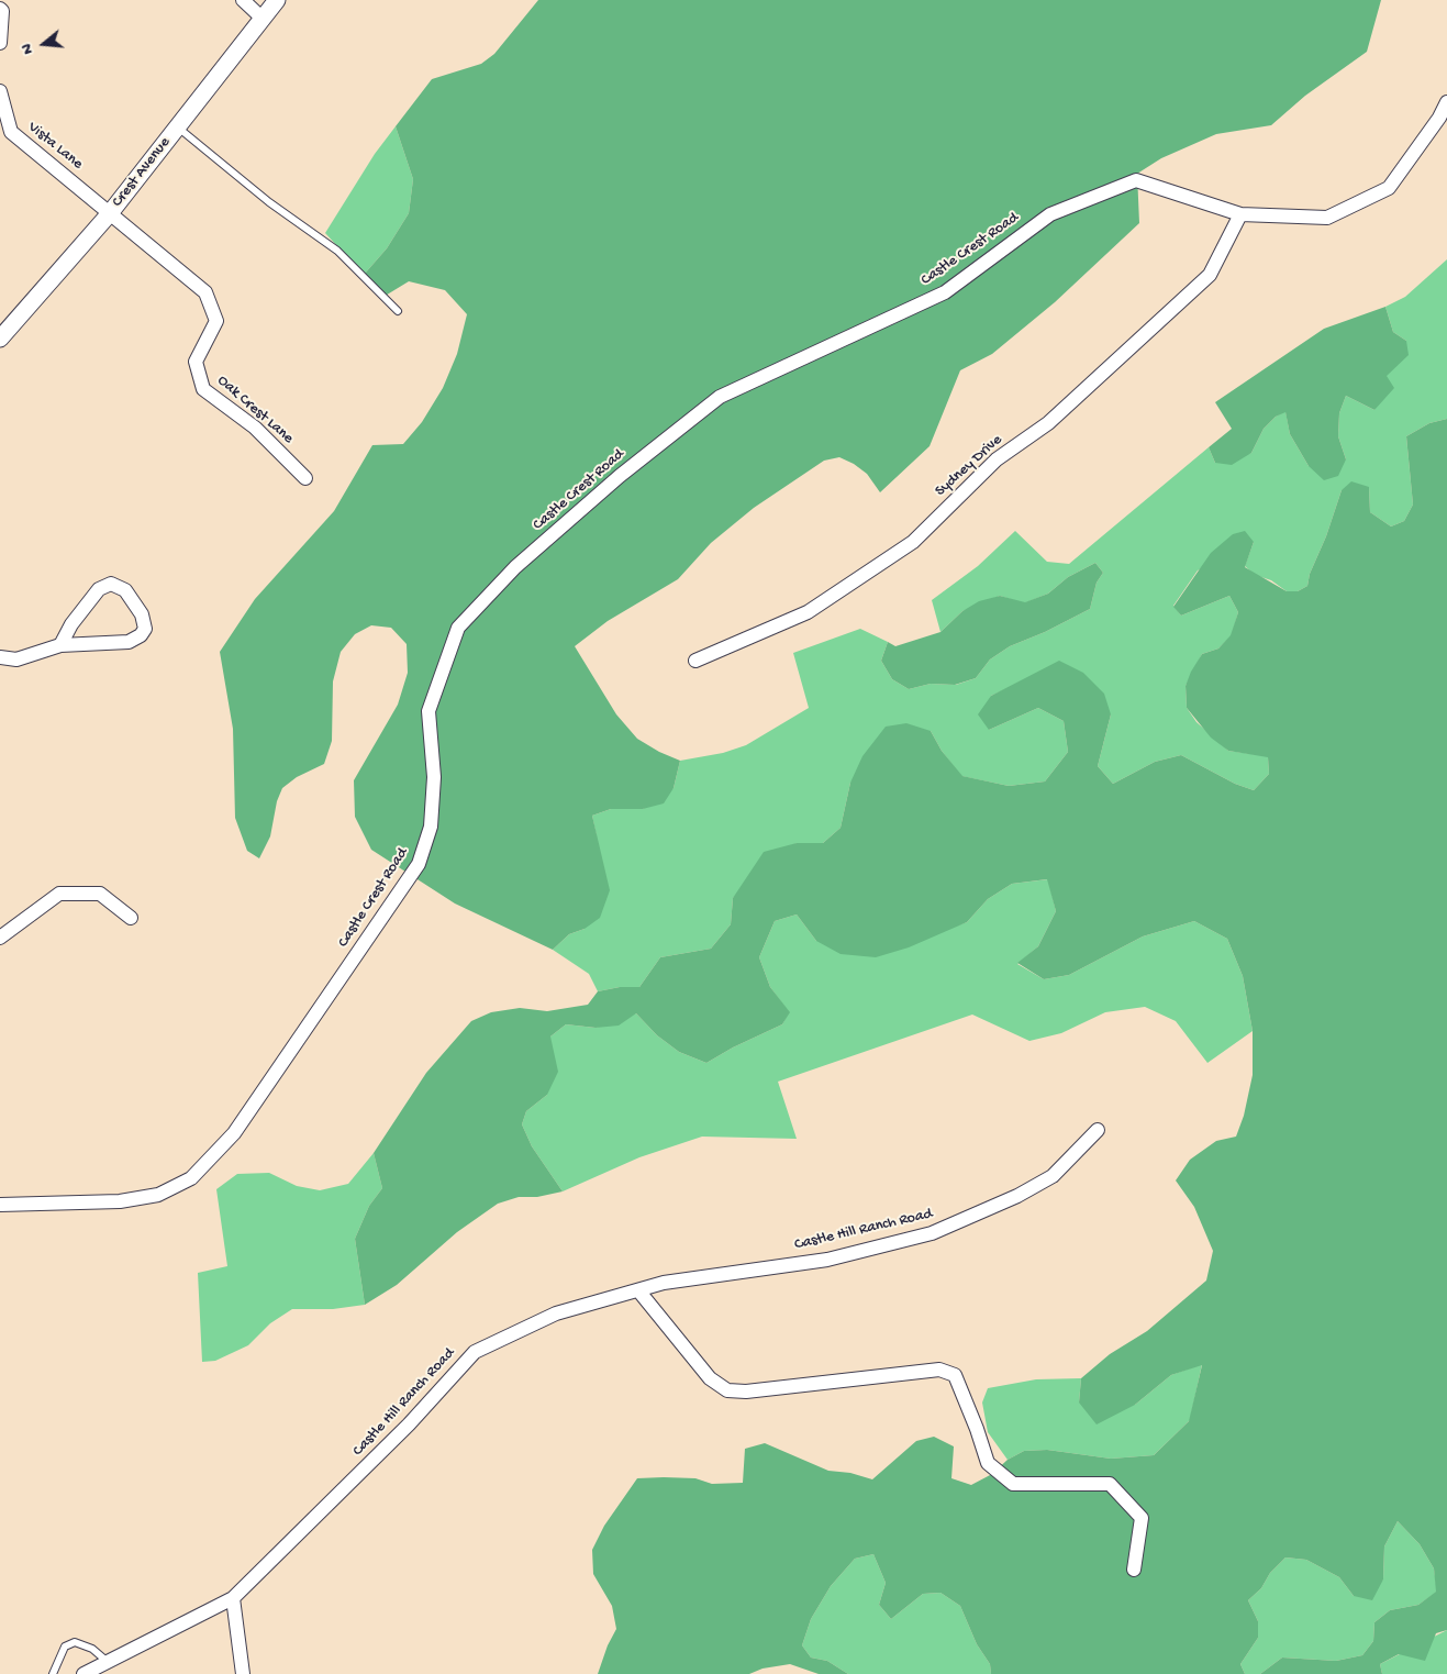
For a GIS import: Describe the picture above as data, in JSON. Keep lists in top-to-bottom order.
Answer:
{
  "streets": {
    "street": [
      "Vista Lane",
      "Crest Avenue",
      "Castle Crest Road",
      "Oak Crest Lane",
      "Sydney Drive",
      "Castle Hill Ranch Road"
    ]
  },
  "crossings": [
    ["Vista Lane", "Crest Avenue"],
    ["Vista Lane", "Oak Crest Lane"],
    ["Crest Avenue", "Oak Crest Lane"],
    ["Castle Crest Road", "Sydney Drive"]
  ],
  "north": "left"
}
